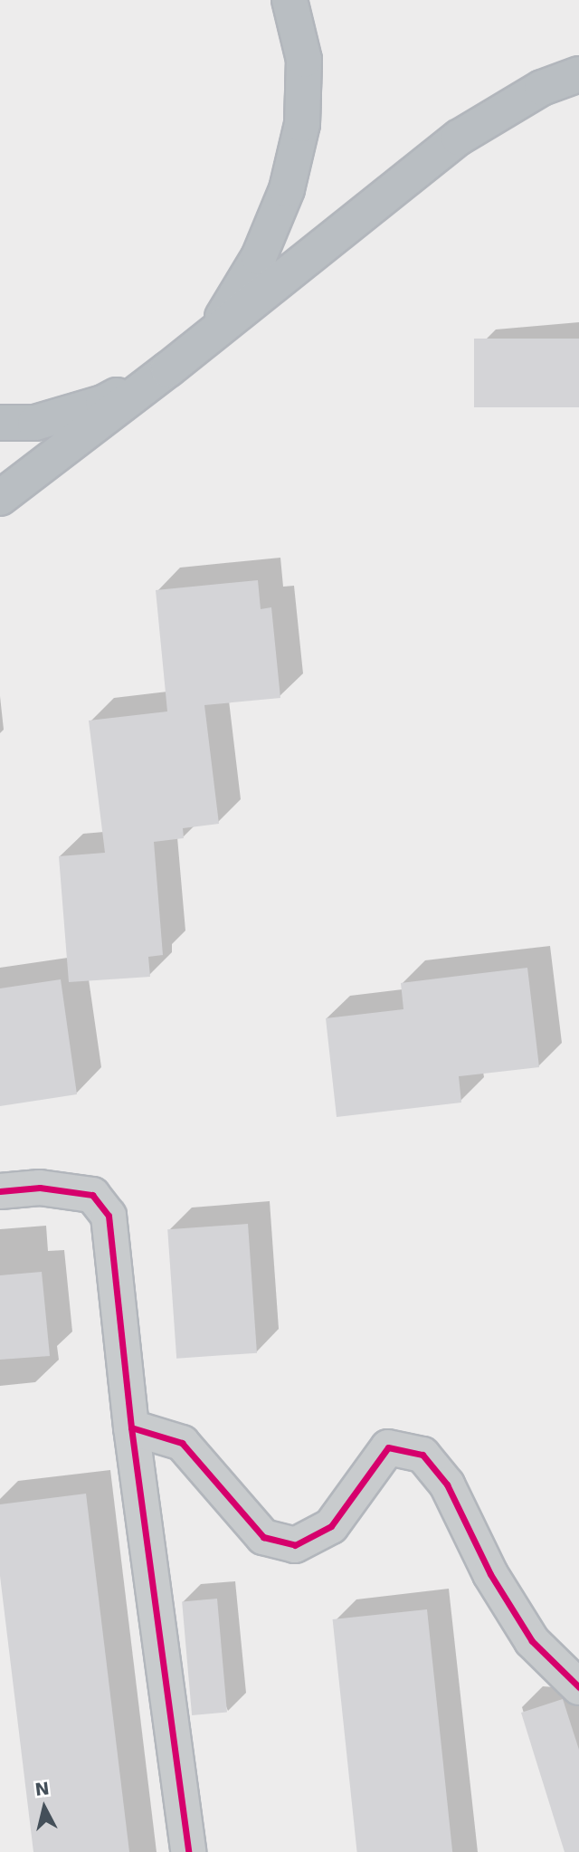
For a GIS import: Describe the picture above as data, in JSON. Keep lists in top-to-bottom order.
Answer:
{
  "north": "top"
}
